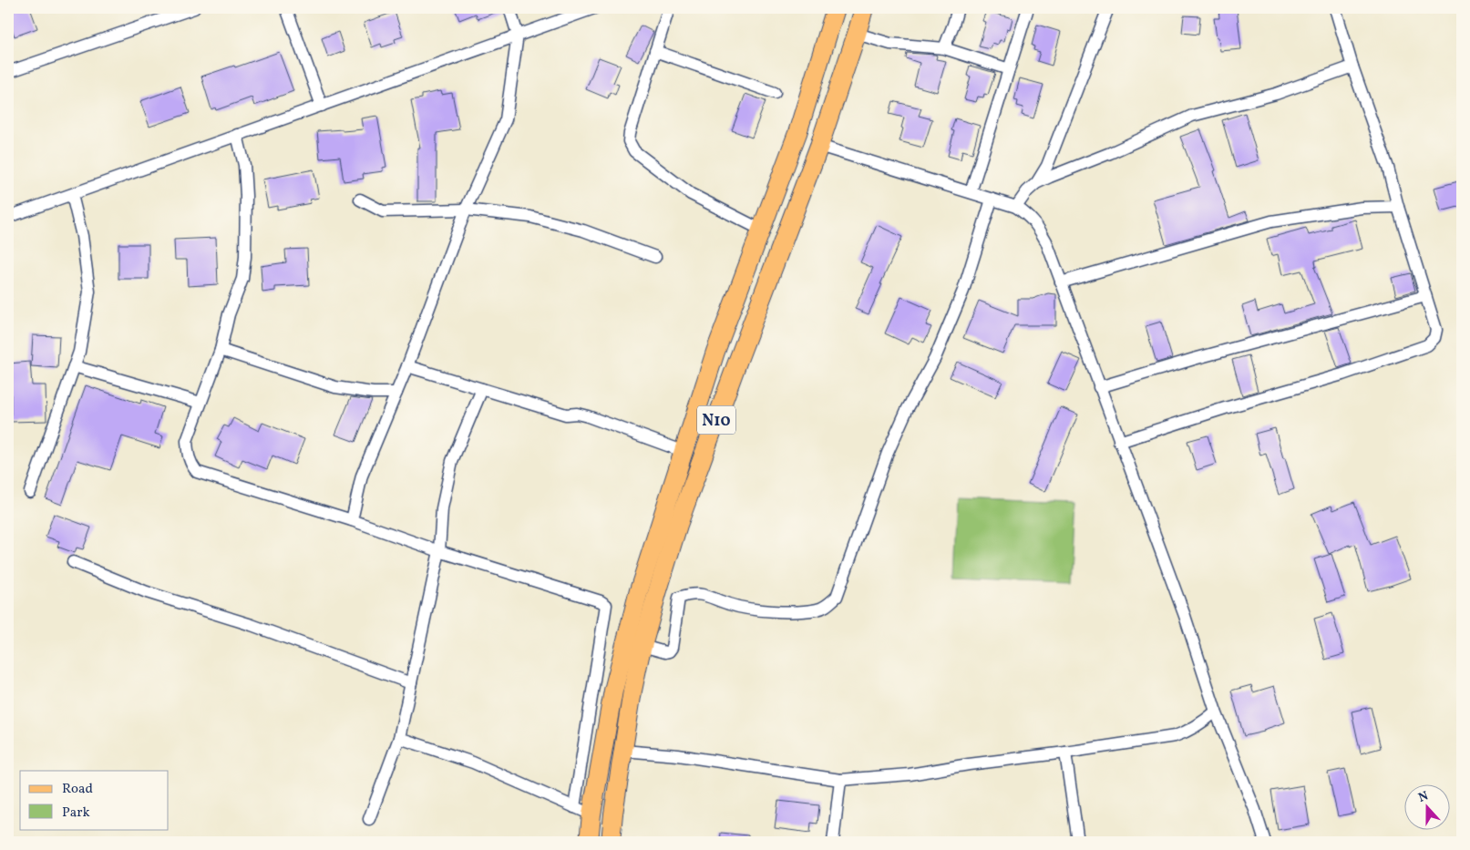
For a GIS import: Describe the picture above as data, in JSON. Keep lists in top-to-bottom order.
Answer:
{
  "streets": {
    "main road": ["N10"]
  },
  "legend": ["Road", "Park"],
  "north": "top"
}
